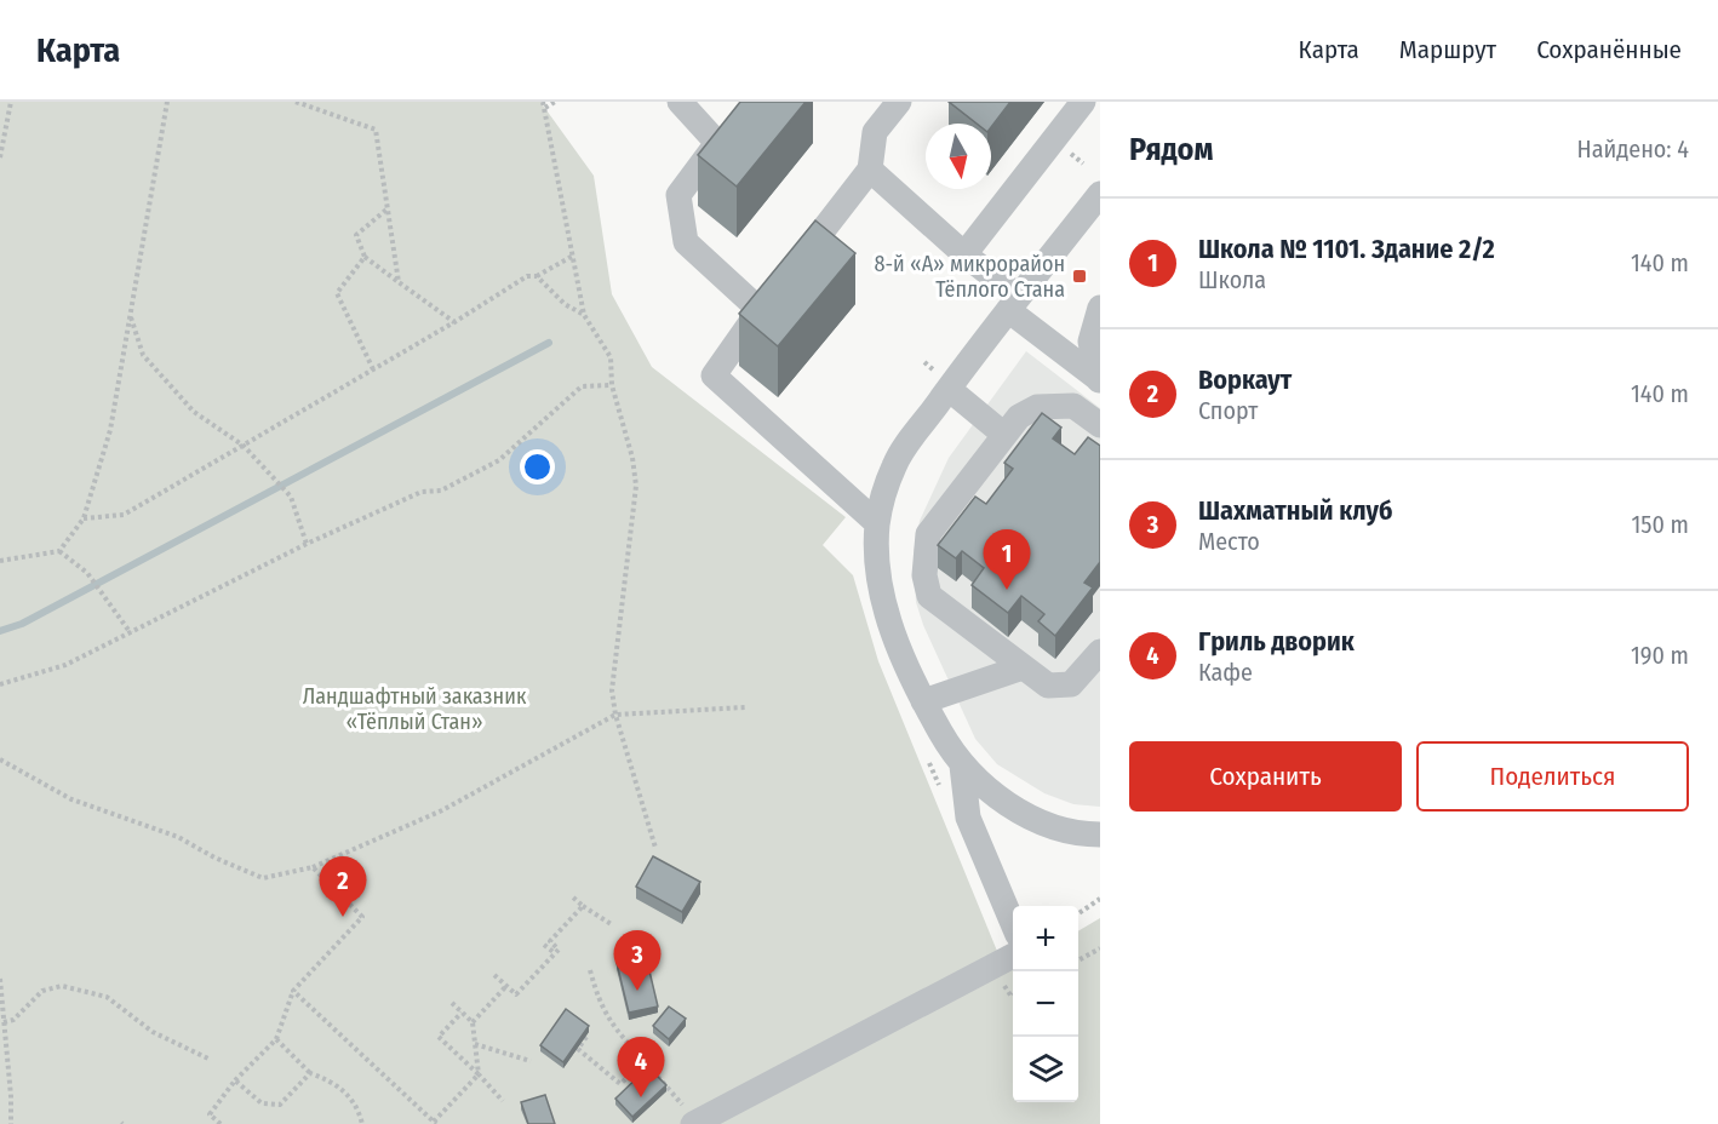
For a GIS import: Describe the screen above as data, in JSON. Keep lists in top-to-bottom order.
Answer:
{
  "parks": ["Ландшафтный заказник «Тёплый Стан»"],
  "places": {
    "transit": ["8-й «А» микрорайон Тёплого Стана"]
  },
  "north": "bottom",
  "page": {
    "header": "Карта",
    "nav": ["Карта", "Маршрут", "Сохранённые"],
    "heading": ["Рядом", "Найдено: 4"],
    "list": [
      {
        "mark": "1",
        "name": "Школа № 1101. Здание 2/2",
        "note": "Школа",
        "value": "140 m"
      },
      {
        "mark": "2",
        "name": "Воркаут",
        "note": "Спорт",
        "value": "140 m"
      },
      {
        "mark": "3",
        "name": "Шахматный клуб",
        "note": "Место",
        "value": "150 m"
      },
      {
        "mark": "4",
        "name": "Гриль дворик",
        "note": "Кафе",
        "value": "190 m"
      }
    ],
    "pins": [
      "1",
      "2",
      "3",
      "4"
    ],
    "buttons": ["Сохранить", "Поделиться"],
    "map_buttons": ["+", "−"]
  }
}
